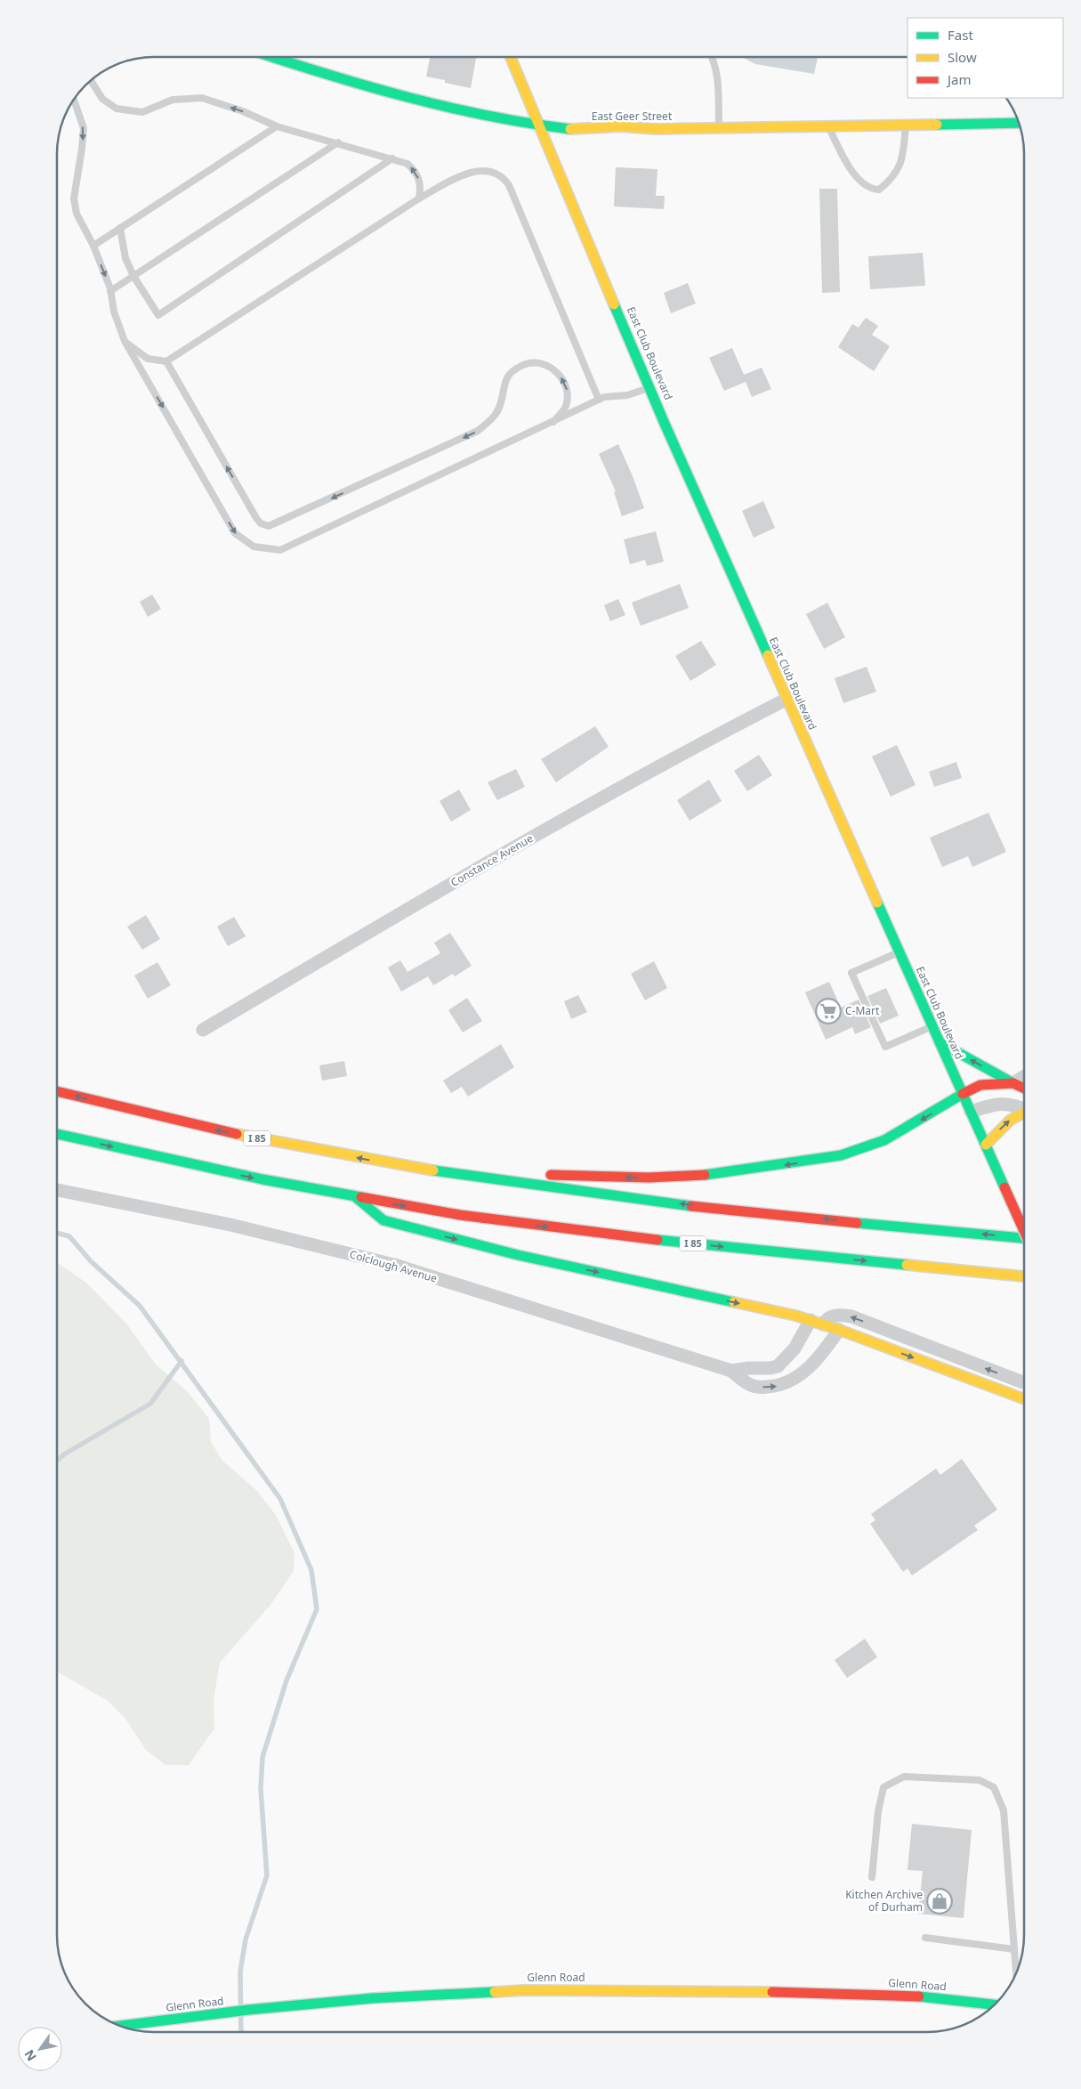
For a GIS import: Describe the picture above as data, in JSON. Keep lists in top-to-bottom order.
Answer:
{
  "streets": {
    "main road": [
      "East Geer Street",
      "East Club Boulevard",
      "I 85",
      "Glenn Road"
    ],
    "street": ["Constance Avenue", "Colclough Avenue"]
  },
  "crossings": [
    ["East Geer Street", "East Club Boulevard"],
    ["East Club Boulevard", "Constance Avenue"]
  ],
  "places": {
    "supermarket": ["C-Mart"],
    "shop": ["Kitchen Archive of Durham"]
  },
  "legend": ["Fast", "Slow", "Jam"],
  "north": "bottom left"
}
